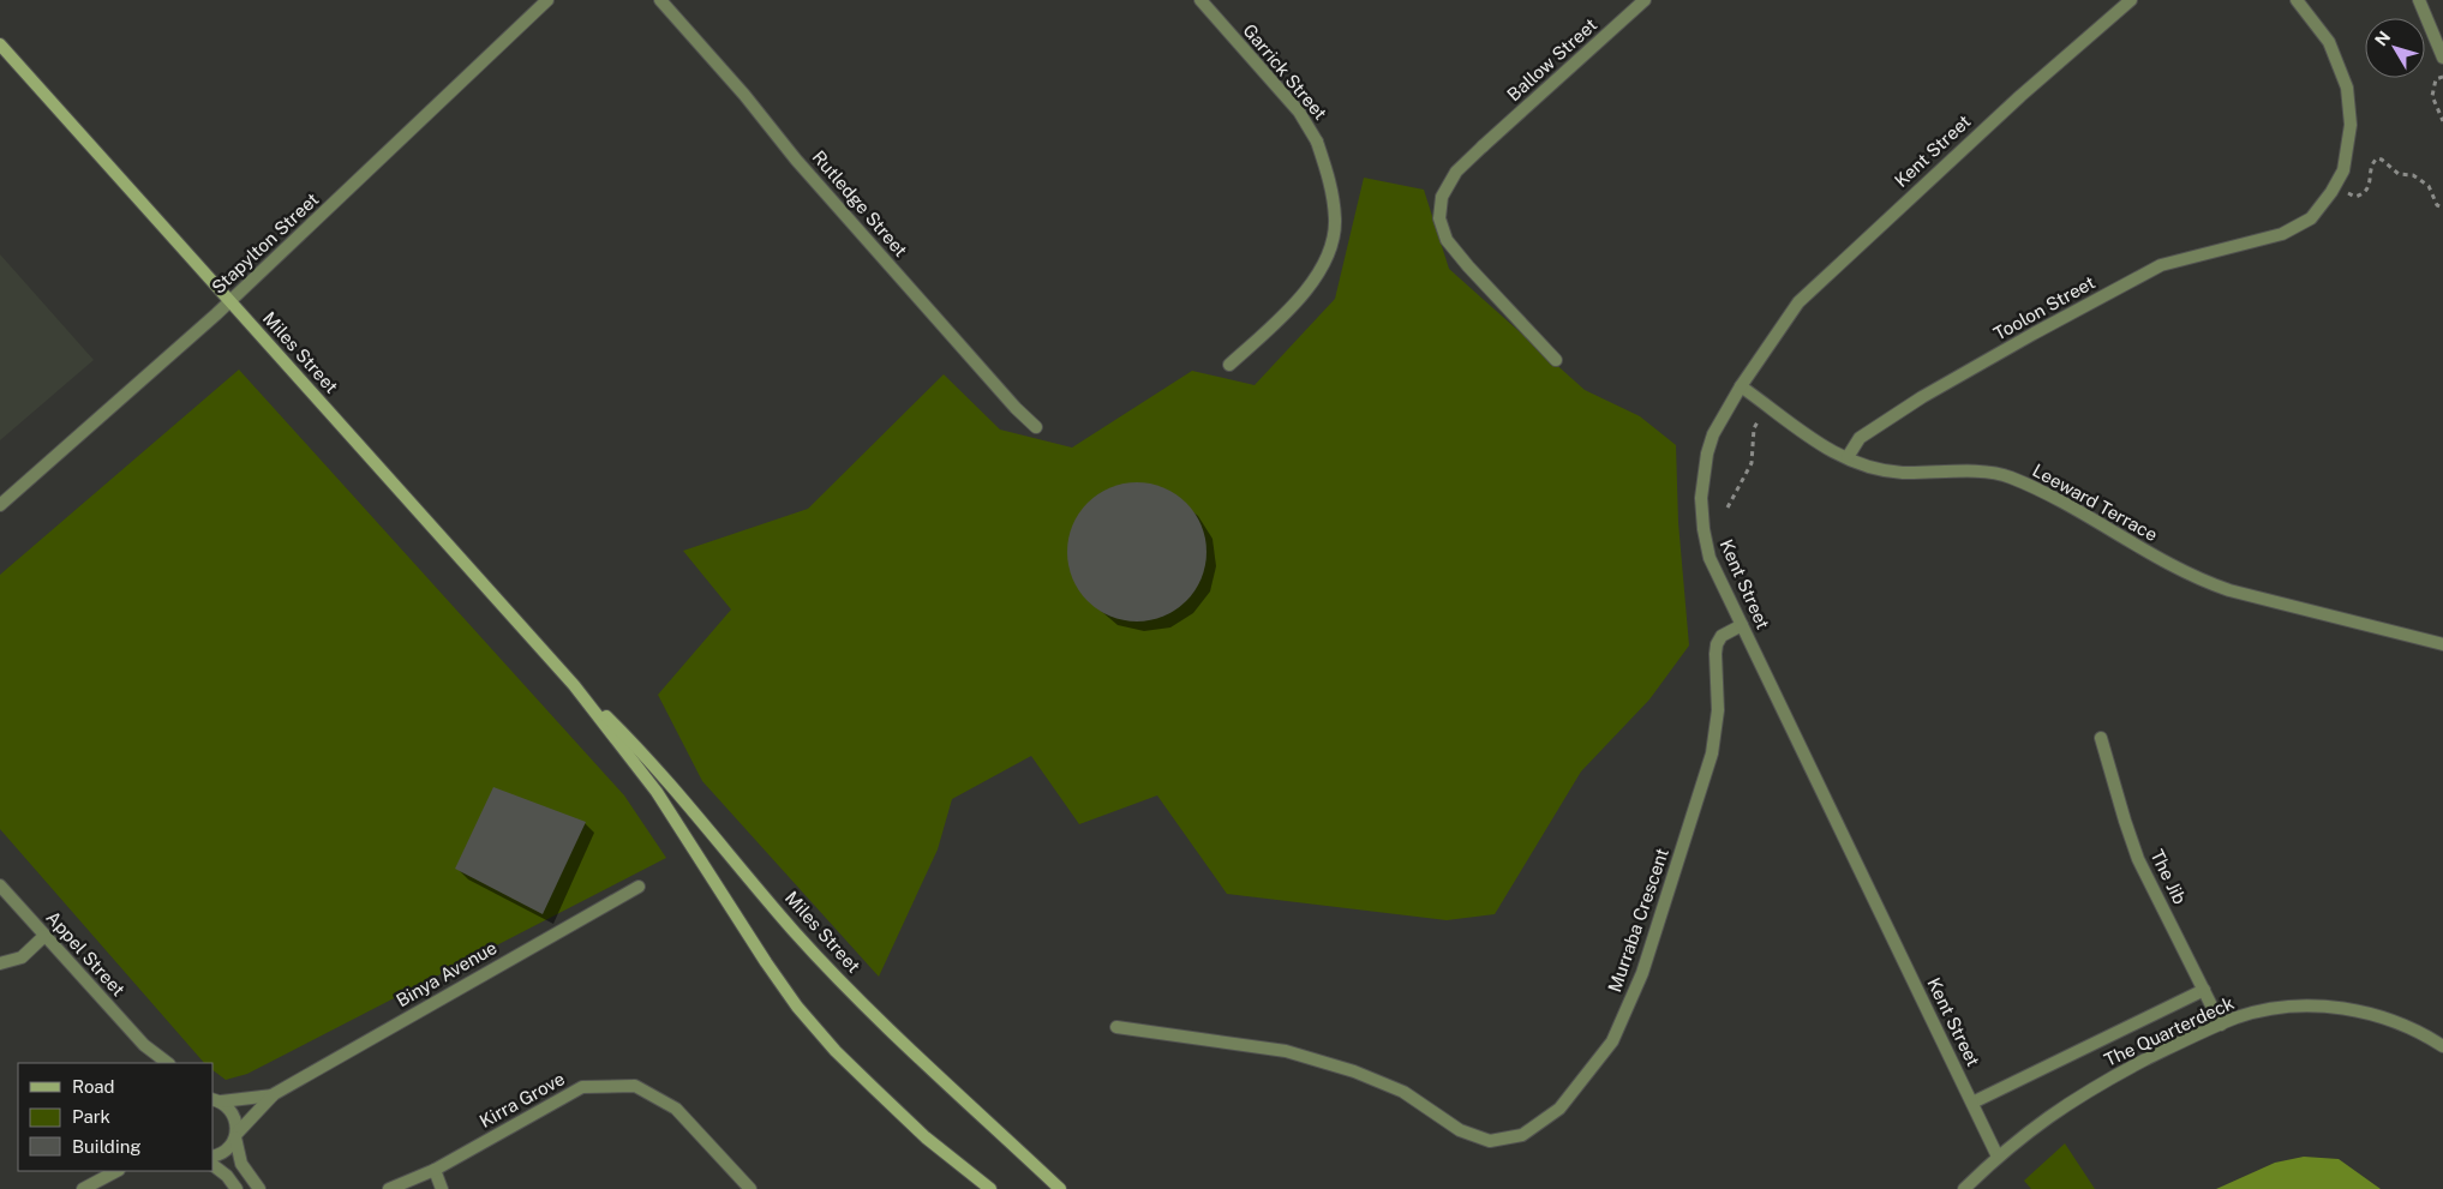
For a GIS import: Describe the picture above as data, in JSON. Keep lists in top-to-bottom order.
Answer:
{
  "streets": {
    "street": [
      "Ballow Street",
      "Garrick Street",
      "Kent Street",
      "Rutledge Street",
      "Stapylton Street",
      "Toolon Street",
      "Miles Street",
      "Leeward Terrace",
      "The Jib",
      "Murraba Crescent",
      "Appel Street",
      "Binya Avenue",
      "The Quarterdeck",
      "Kirra Grove"
    ]
  },
  "crossings": [
    ["Kent Street", "Leeward Terrace"],
    ["Kent Street", "Murraba Crescent"],
    ["Kent Street", "The Quarterdeck"],
    ["Stapylton Street", "Miles Street"],
    ["Toolon Street", "Leeward Terrace"],
    ["The Jib", "The Quarterdeck"]
  ],
  "legend": ["Road", "Park", "Building"],
  "north": "top left"
}
